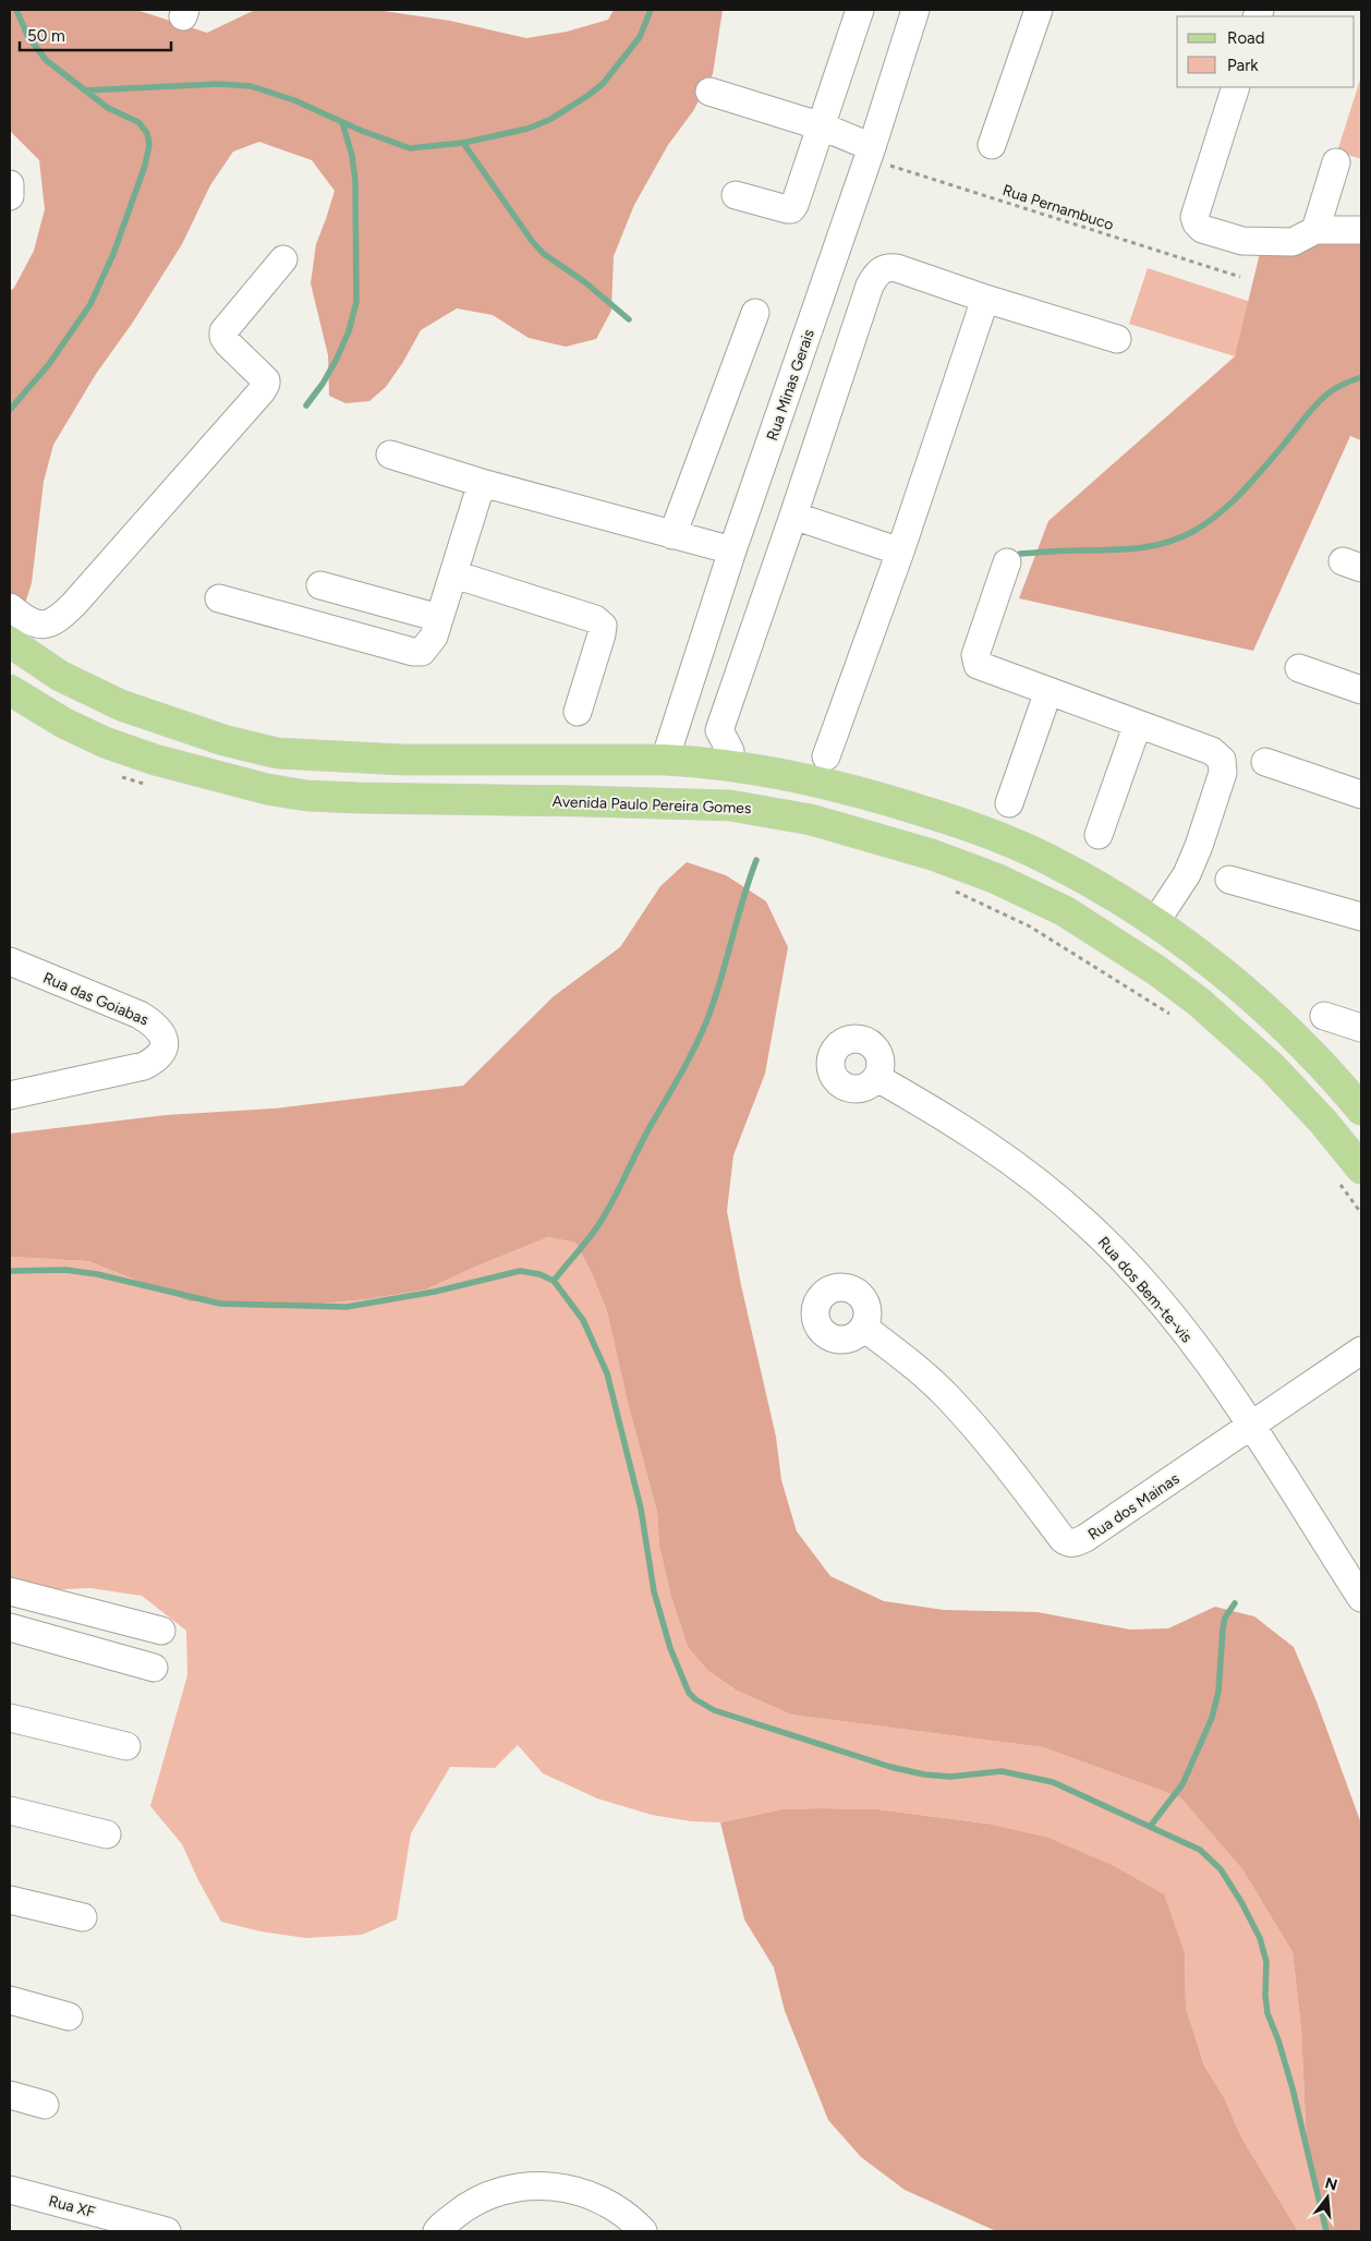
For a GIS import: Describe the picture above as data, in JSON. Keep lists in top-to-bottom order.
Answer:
{
  "streets": {
    "main road": ["Avenida Paulo Pereira Gomes"],
    "street": [
      "Rua Minas Gerais",
      "Rua das Goiabas",
      "Rua dos Bem-te-vis",
      "Rua dos Mainas",
      "Rua XF"
    ],
    "path": ["Rua Pernambuco"]
  },
  "crossings": [
    ["Rua Pernambuco", "Rua Minas Gerais"],
    ["Rua dos Bem-te-vis", "Rua dos Mainas"]
  ],
  "legend": ["Road", "Park"],
  "scale_bar": "50 m",
  "north": "top"
}
